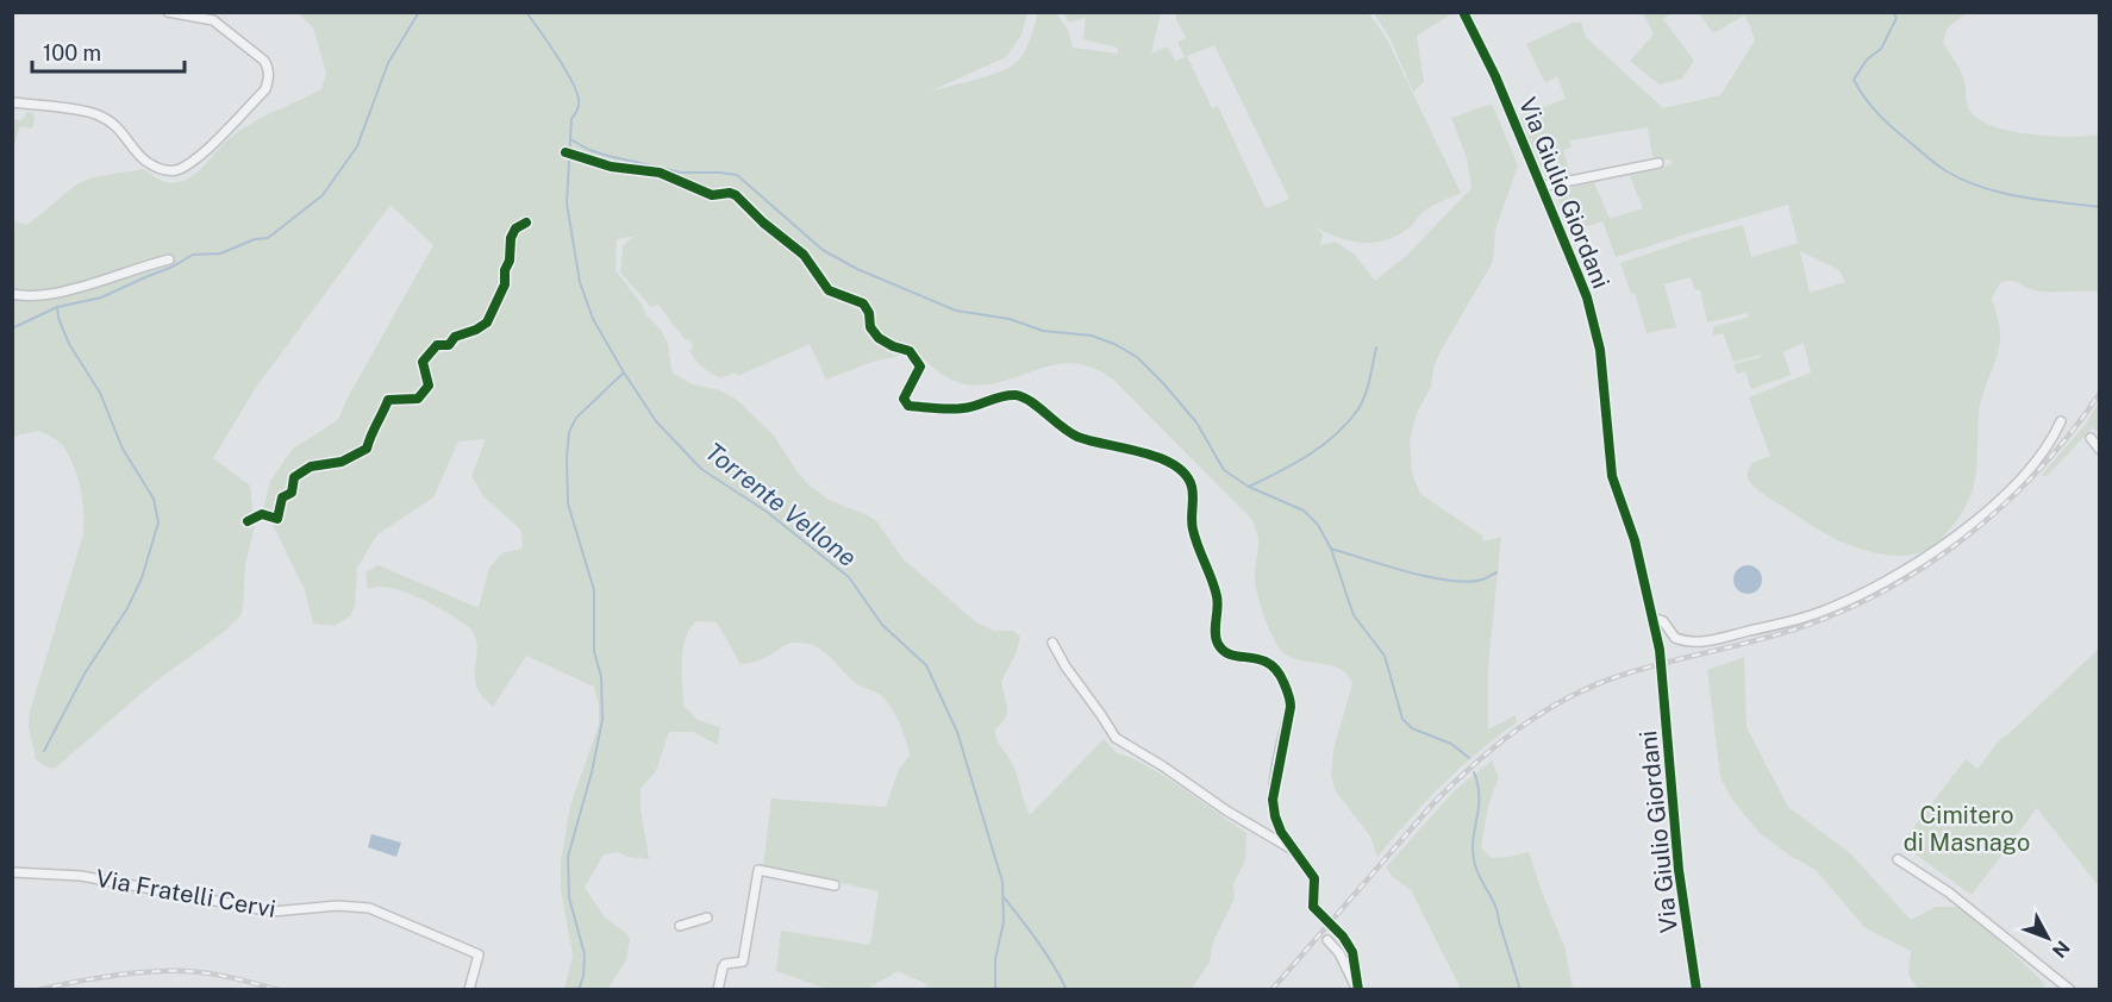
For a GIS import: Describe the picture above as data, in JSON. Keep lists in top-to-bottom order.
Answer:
{
  "streets": {
    "street": ["Via Giulio Giordani", "Via Fratelli Cervi"]
  },
  "water": ["Torrente Vellone"],
  "parks": ["Cimitero di Masnago"],
  "scale_bar": "100 m",
  "north": "bottom right"
}
